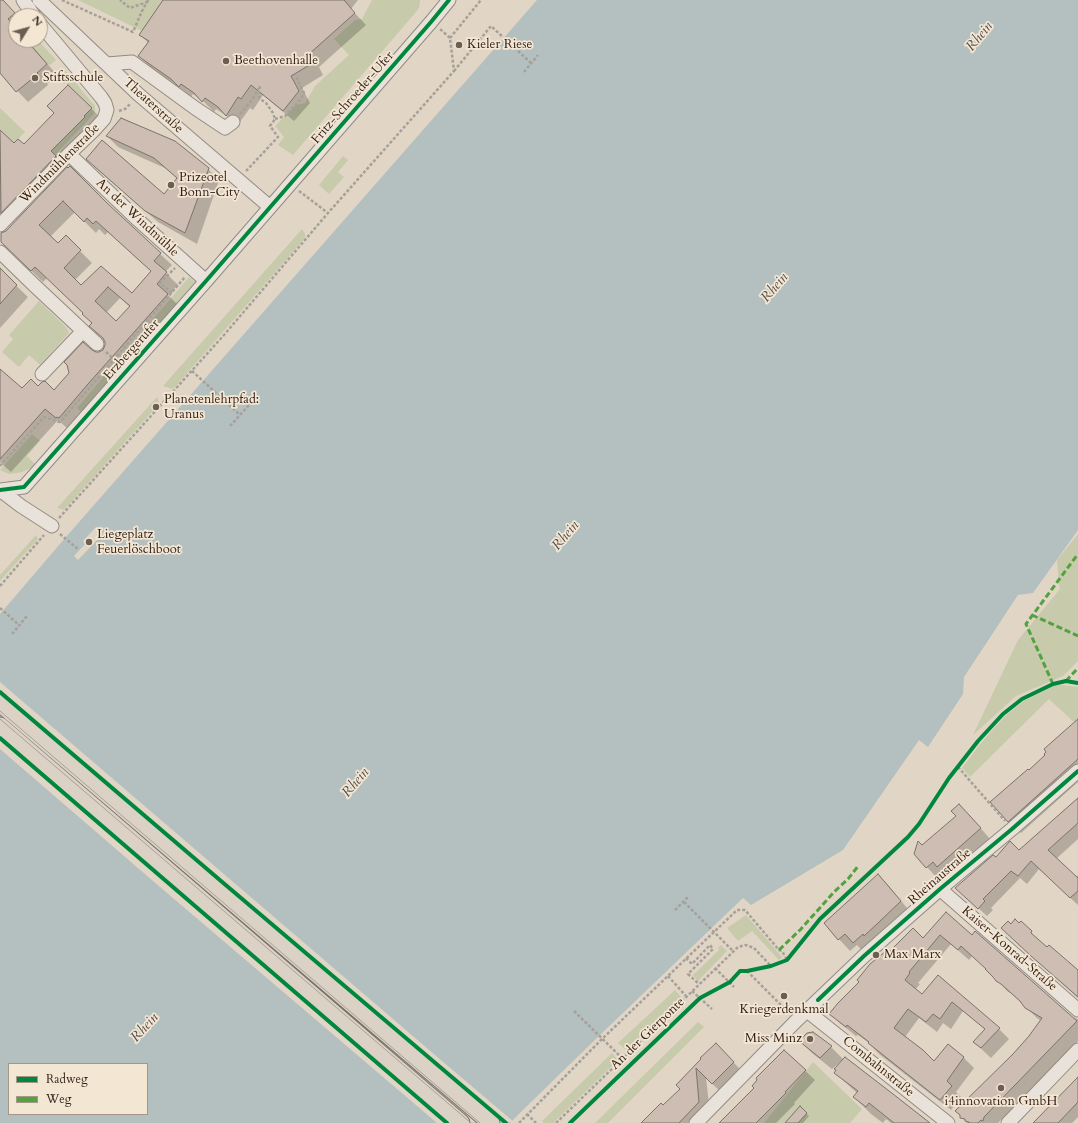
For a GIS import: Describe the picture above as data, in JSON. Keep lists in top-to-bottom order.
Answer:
{
  "streets": {
    "street": [
      "Fritz-Schroeder-Ufer",
      "Theaterstraße",
      "Windmühlenstraße",
      "An der Windmühle",
      "Erzbergerufer",
      "Rheinaustraße",
      "Kaiser-Konrad-Straße",
      "Combahnstraße"
    ],
    "cycle path": ["An der Gierponte"]
  },
  "crossings": [
    ["Fritz-Schroeder-Ufer", "Theaterstraße"],
    ["Fritz-Schroeder-Ufer", "Erzbergerufer"],
    ["Theaterstraße", "Erzbergerufer"],
    ["Windmühlenstraße", "An der Windmühle"],
    ["An der Windmühle", "Erzbergerufer"],
    ["Rheinaustraße", "Kaiser-Konrad-Straße"],
    ["Rheinaustraße", "Combahnstraße"]
  ],
  "water": ["Rhein"],
  "places": [
    "Kieler Riese",
    "Beethovenhalle",
    "Stiftsschule",
    "Prizeotel Bonn-City",
    "Planetenlehrpfad: Uranus",
    "Liegeplatz Feuerlöschboot",
    "Max Marx",
    "Kriegerdenkmal",
    "Miss Minz",
    "i4innovation GmbH"
  ],
  "legend": ["Radweg", "Weg"],
  "north": "top right"
}
